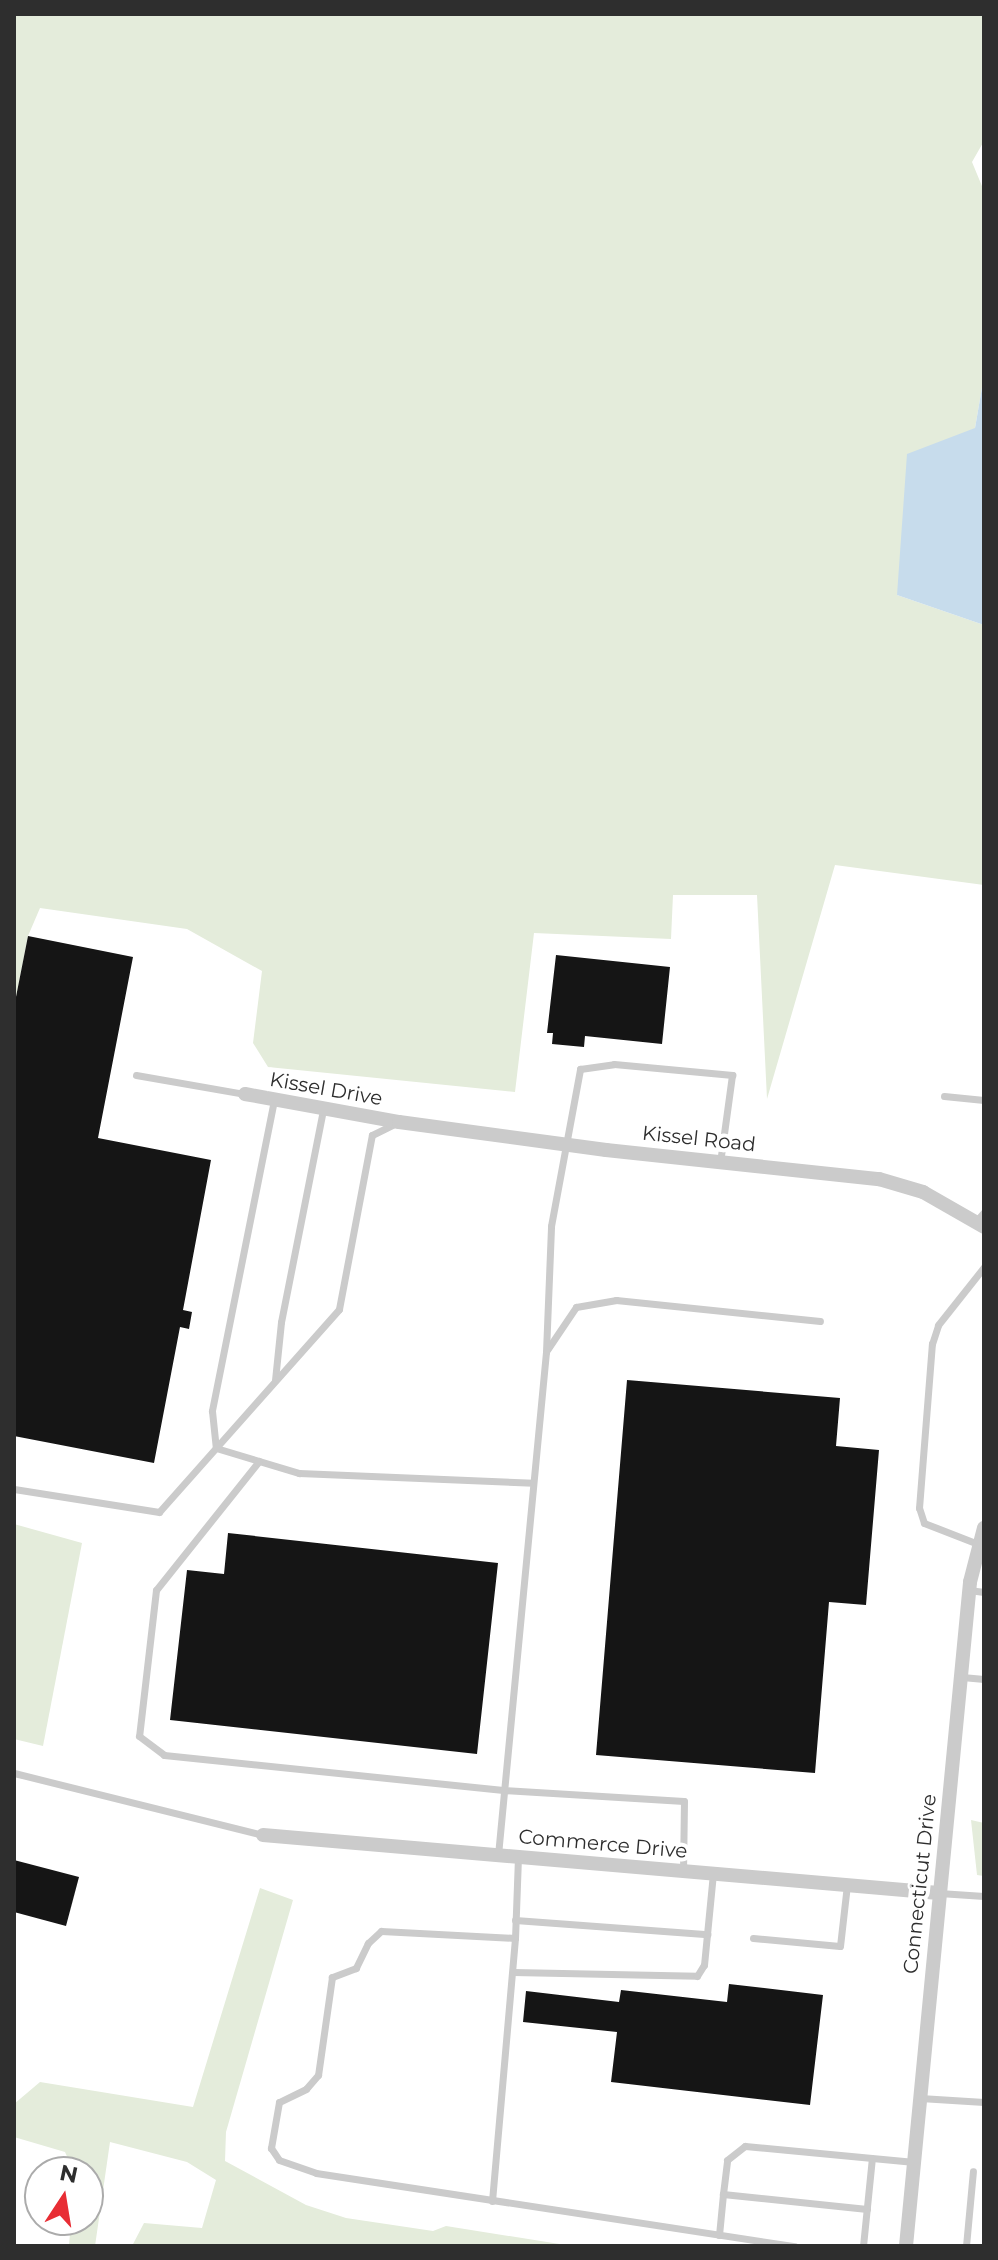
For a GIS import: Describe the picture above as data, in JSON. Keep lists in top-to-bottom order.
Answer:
{
  "streets": {
    "street": [
      "Kissel Drive",
      "Kissel Road",
      "Commerce Drive",
      "Connecticut Drive"
    ]
  },
  "crossings": [
    ["Kissel Drive", "Kissel Road"],
    ["Commerce Drive", "Connecticut Drive"]
  ],
  "north": "top"
}
